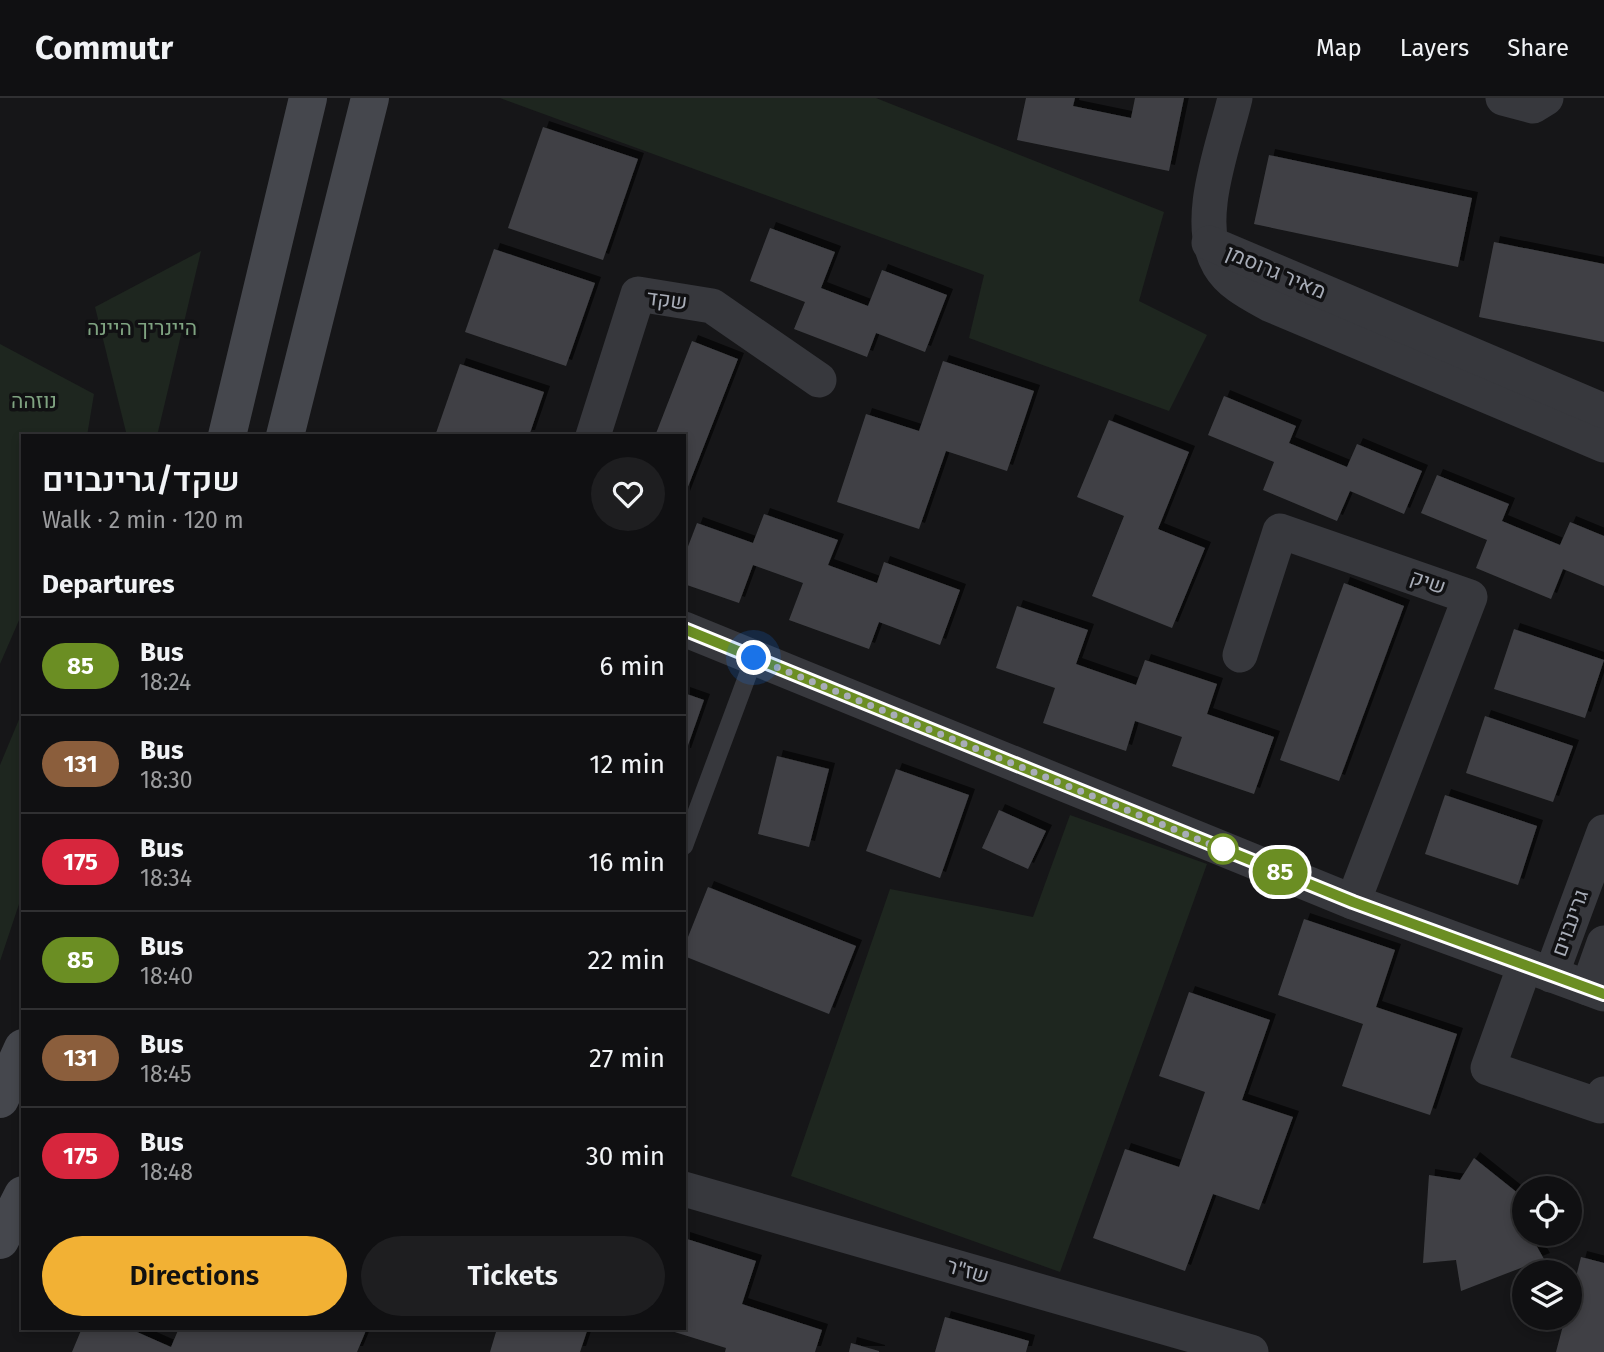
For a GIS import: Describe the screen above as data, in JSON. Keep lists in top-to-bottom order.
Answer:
{
  "streets": {
    "street": [
      "מאיר גרוסמן",
      "שקד",
      "שיק",
      "גרינבוים",
      "שז\"ר"
    ]
  },
  "parks": ["היינריך היינה", "נוזהה"],
  "lines": ["bus line 85"],
  "page": {
    "header": "Commutr",
    "nav": ["Map", "Layers", "Share"],
    "on_map": "85",
    "heading": [
      ["שקד/גרינבוים", "Walk · 2 min · 120 m"],
      "Departures"
    ],
    "list": [
      {
        "mark": "85",
        "name": "Bus",
        "note": "18:24",
        "value": "6 min"
      },
      {
        "mark": "131",
        "name": "Bus",
        "note": "18:30",
        "value": "12 min"
      },
      {
        "mark": "175",
        "name": "Bus",
        "note": "18:34",
        "value": "16 min"
      },
      {
        "mark": "85",
        "name": "Bus",
        "note": "18:40",
        "value": "22 min"
      },
      {
        "mark": "131",
        "name": "Bus",
        "note": "18:45",
        "value": "27 min"
      },
      {
        "mark": "175",
        "name": "Bus",
        "note": "18:48",
        "value": "30 min"
      }
    ],
    "buttons": ["Directions", "Tickets"]
  }
}
